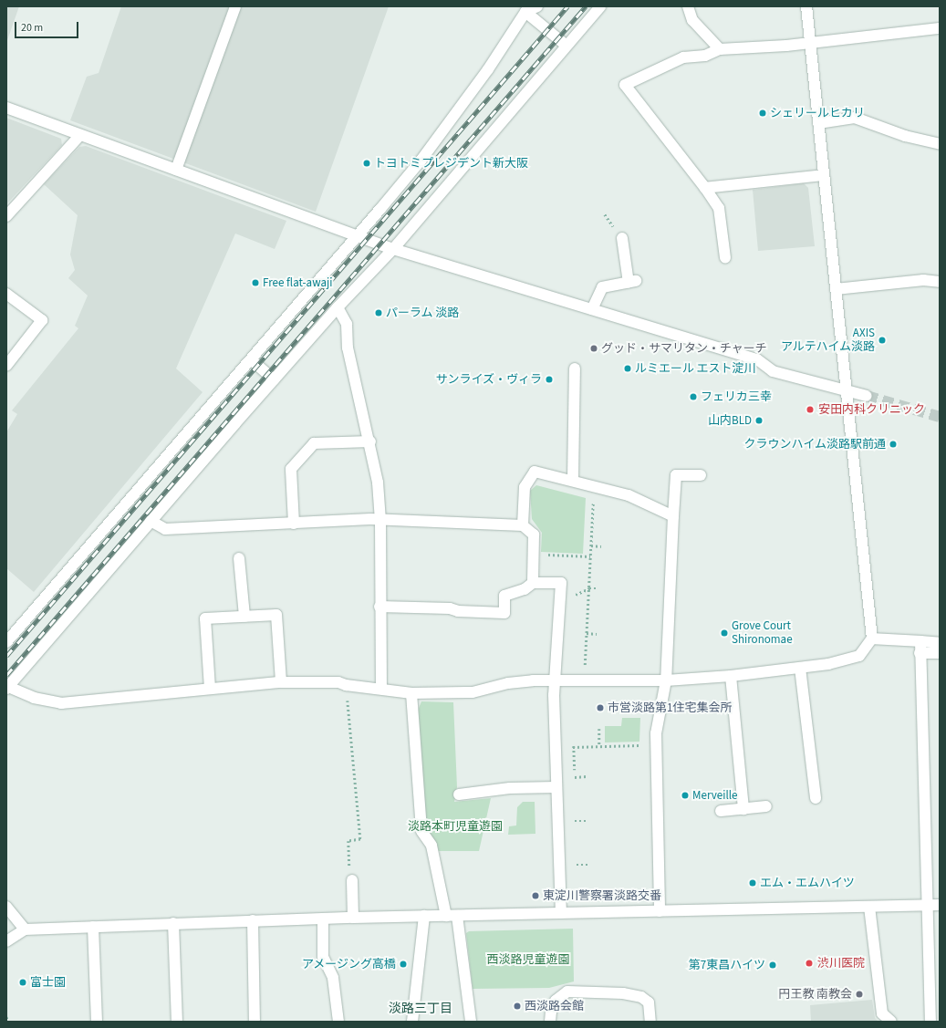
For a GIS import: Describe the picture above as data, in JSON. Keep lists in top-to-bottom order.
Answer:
{
  "districts": ["淡路三丁目"],
  "parks": ["淡路本町児童遊園", "西淡路児童遊園"],
  "places": [
    "シェリールヒカリ",
    "トヨトミプレジデント新大阪",
    "Free flat-awaji",
    "パーラム 淡路",
    "AXIS アルテハイム淡路",
    "グッド・サマリタン・チャーチ",
    "ルミエール エスト淀川",
    "サンライズ・ヴィラ",
    "フェリカ三幸",
    "安田内科クリニック",
    "山内BLD",
    "クラウンハイム淡路駅前通",
    "Grove Court Shironomae",
    "市営淡路第1住宅集会所",
    "Merveille",
    "エム・エムハイツ",
    "東淀川警察署淡路交番",
    "渋川医院",
    "アメージング高橋",
    "第7東昌ハイツ",
    "富士園",
    "円王教 南教会",
    "西淡路会館"
  ],
  "scale_bar": "20 m"
}
